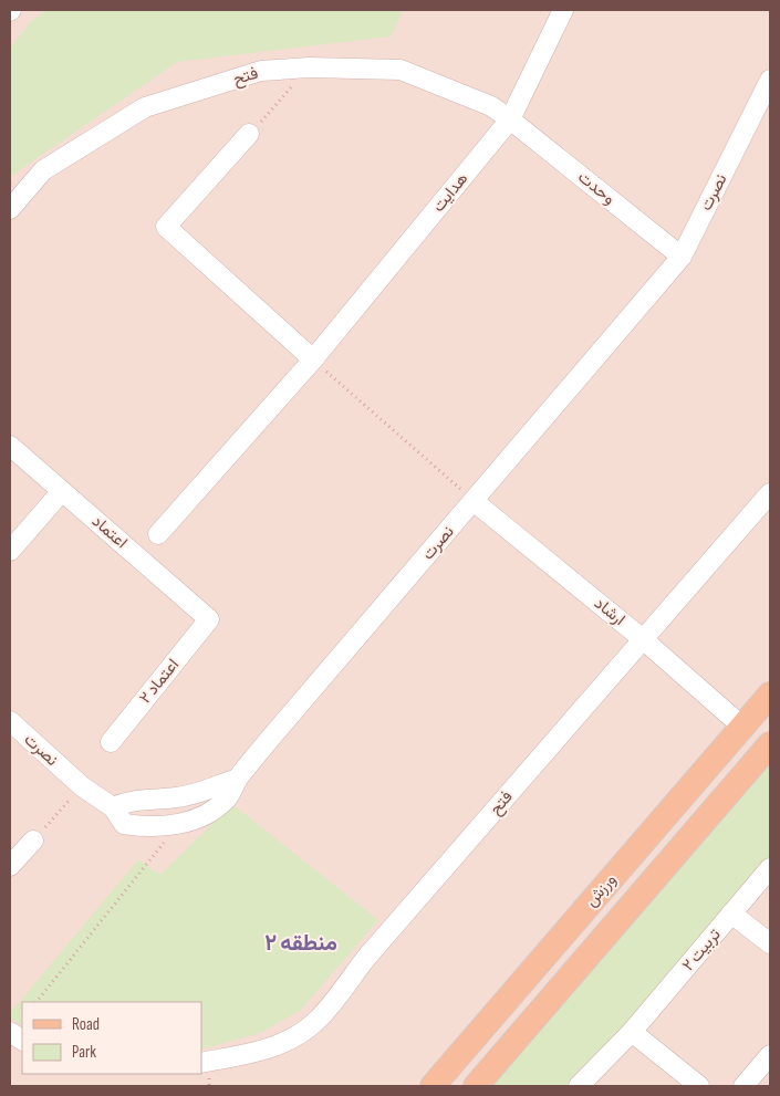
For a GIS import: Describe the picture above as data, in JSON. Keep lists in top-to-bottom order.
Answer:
{
  "streets": {
    "main road": ["ورزش"],
    "street": [
      "فتح",
      "وحدت",
      "هدایت",
      "نصرت",
      "اعتماد",
      "ارشاد",
      "اعتماد ۲",
      "تربیت ۲"
    ]
  },
  "crossings": [
    ["فتح", "وحدت"],
    ["فتح", "هدایت"],
    ["فتح", "ارشاد"],
    ["وحدت", "هدایت"],
    ["وحدت", "نصرت"],
    ["نصرت", "ارشاد"],
    ["اعتماد", "اعتماد ۲"],
    ["ارشاد", "ورزش"]
  ],
  "districts": ["منطقه ۲"],
  "legend": ["Road", "Park"]
}
